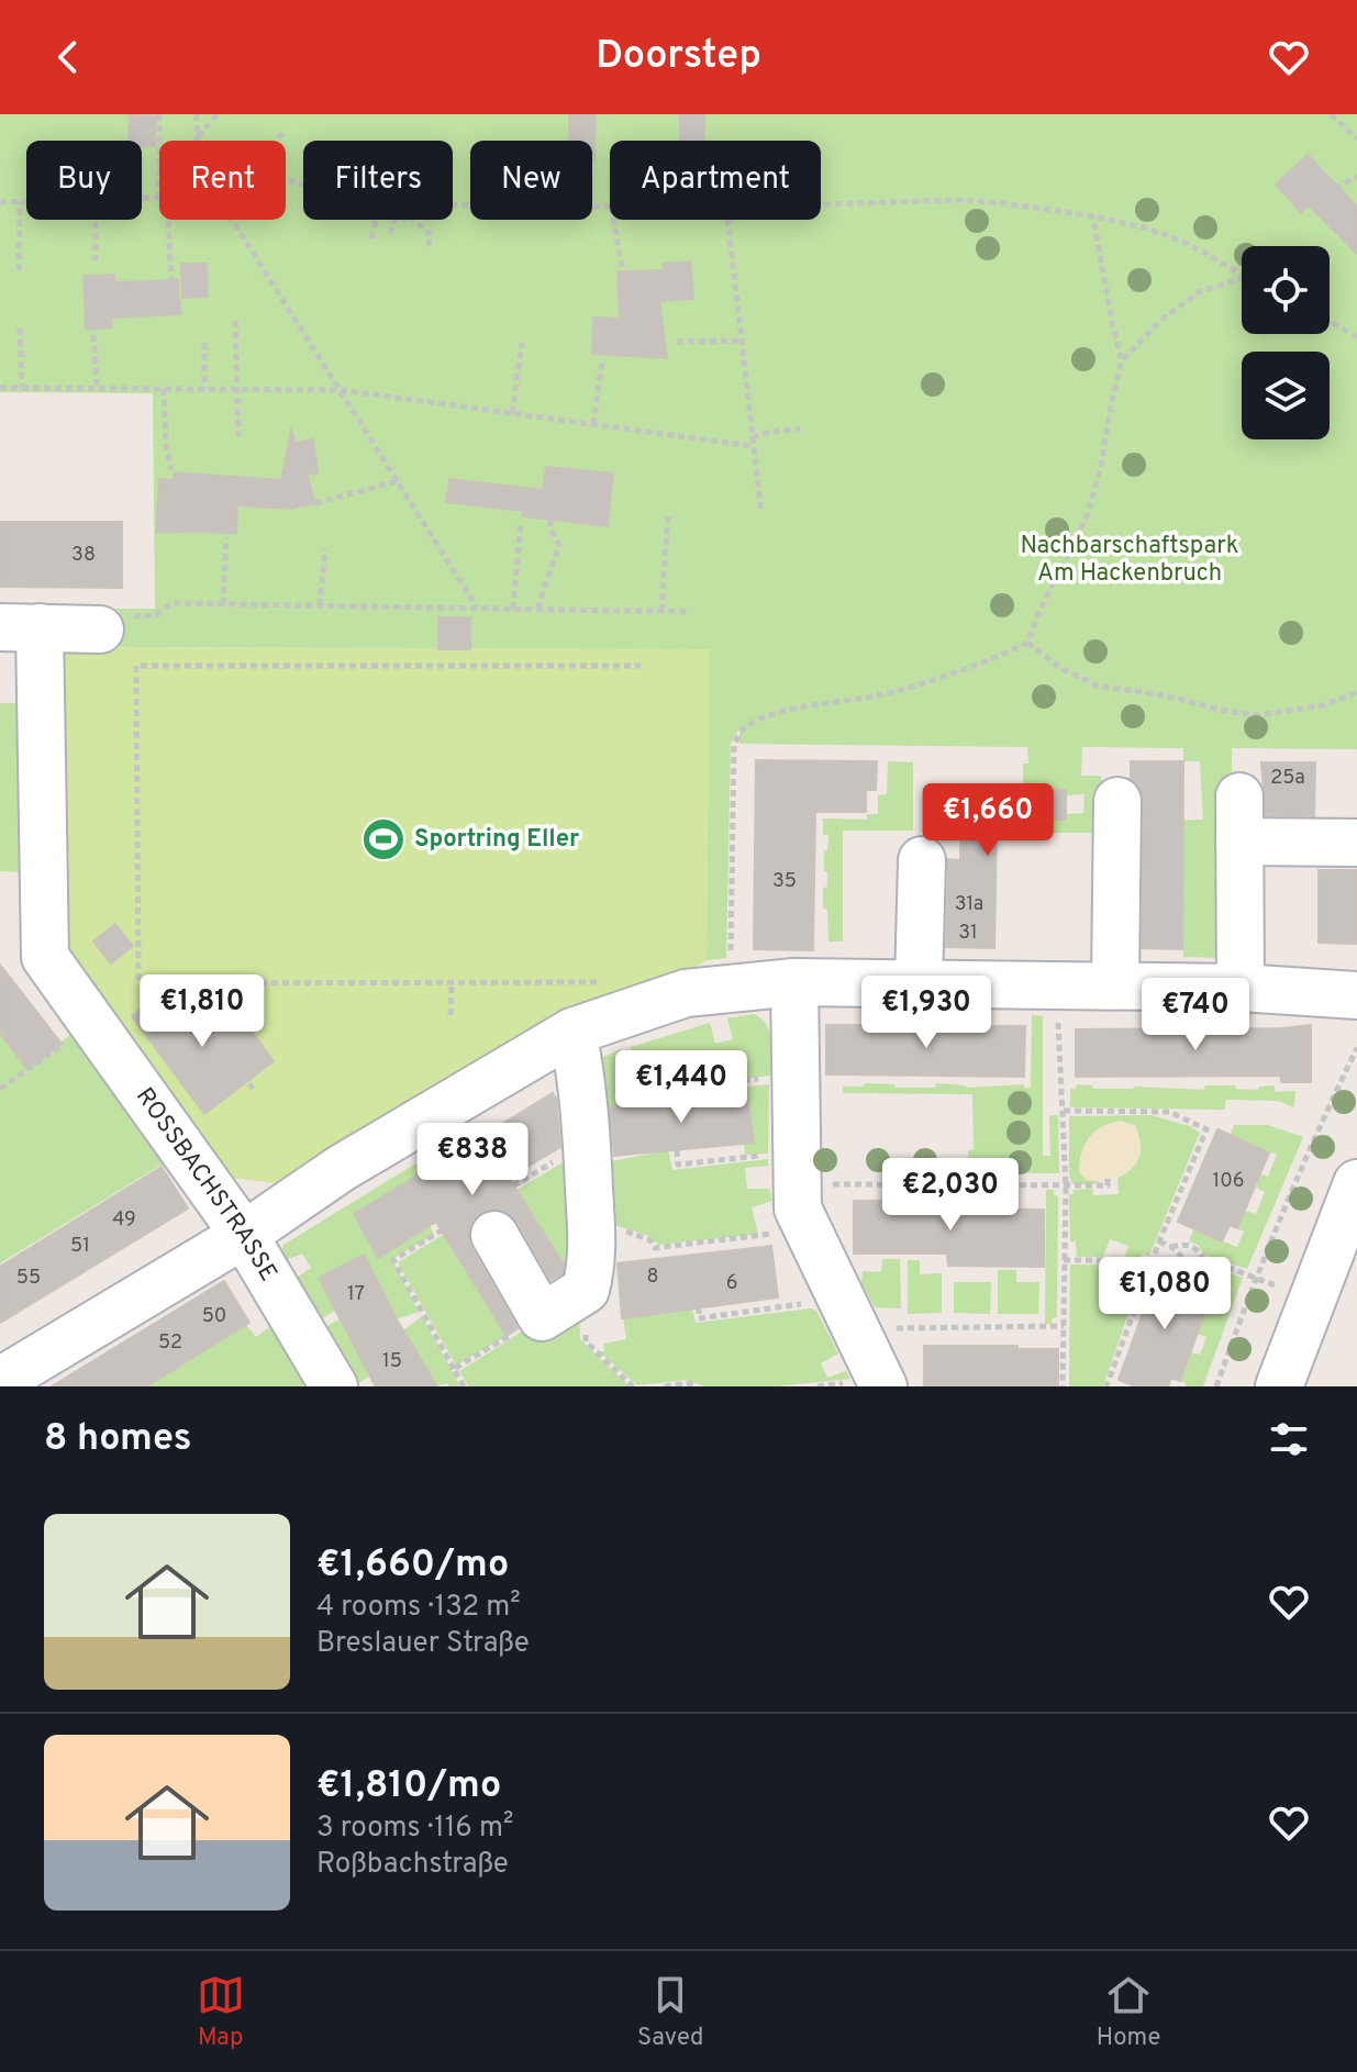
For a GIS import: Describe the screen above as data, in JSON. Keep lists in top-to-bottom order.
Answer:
{
  "streets": {
    "street": ["ROSSBACHSTRASSE"]
  },
  "parks": ["Nachbarschaftspark Am Hackenbruch"],
  "places": {
    "sports": ["Sportring Eller"]
  },
  "house_numbers": [
    "38",
    "25a",
    "35",
    "31a",
    "31",
    "106",
    "49",
    "51",
    "8",
    "55",
    "6",
    "17",
    "50",
    "52",
    "15"
  ],
  "page": {
    "header": "Doorstep",
    "chip": [
      "Buy",
      "Rent",
      "Filters",
      "New",
      "Apartment"
    ],
    "price": [
      "€1,660",
      "€1,810",
      "€1,930",
      "€740",
      "€1,440",
      "€838",
      "€2,030",
      "€1,080"
    ],
    "heading": "8 homes",
    "list": [
      {
        "name": "€1,660/mo",
        "note": "4 rooms · 132 m² · Breslauer Straße"
      },
      {
        "name": "€1,810/mo",
        "note": "3 rooms · 116 m² · Roßbachstraße"
      }
    ],
    "tabs": ["Map", "Saved", "Home"]
  }
}
